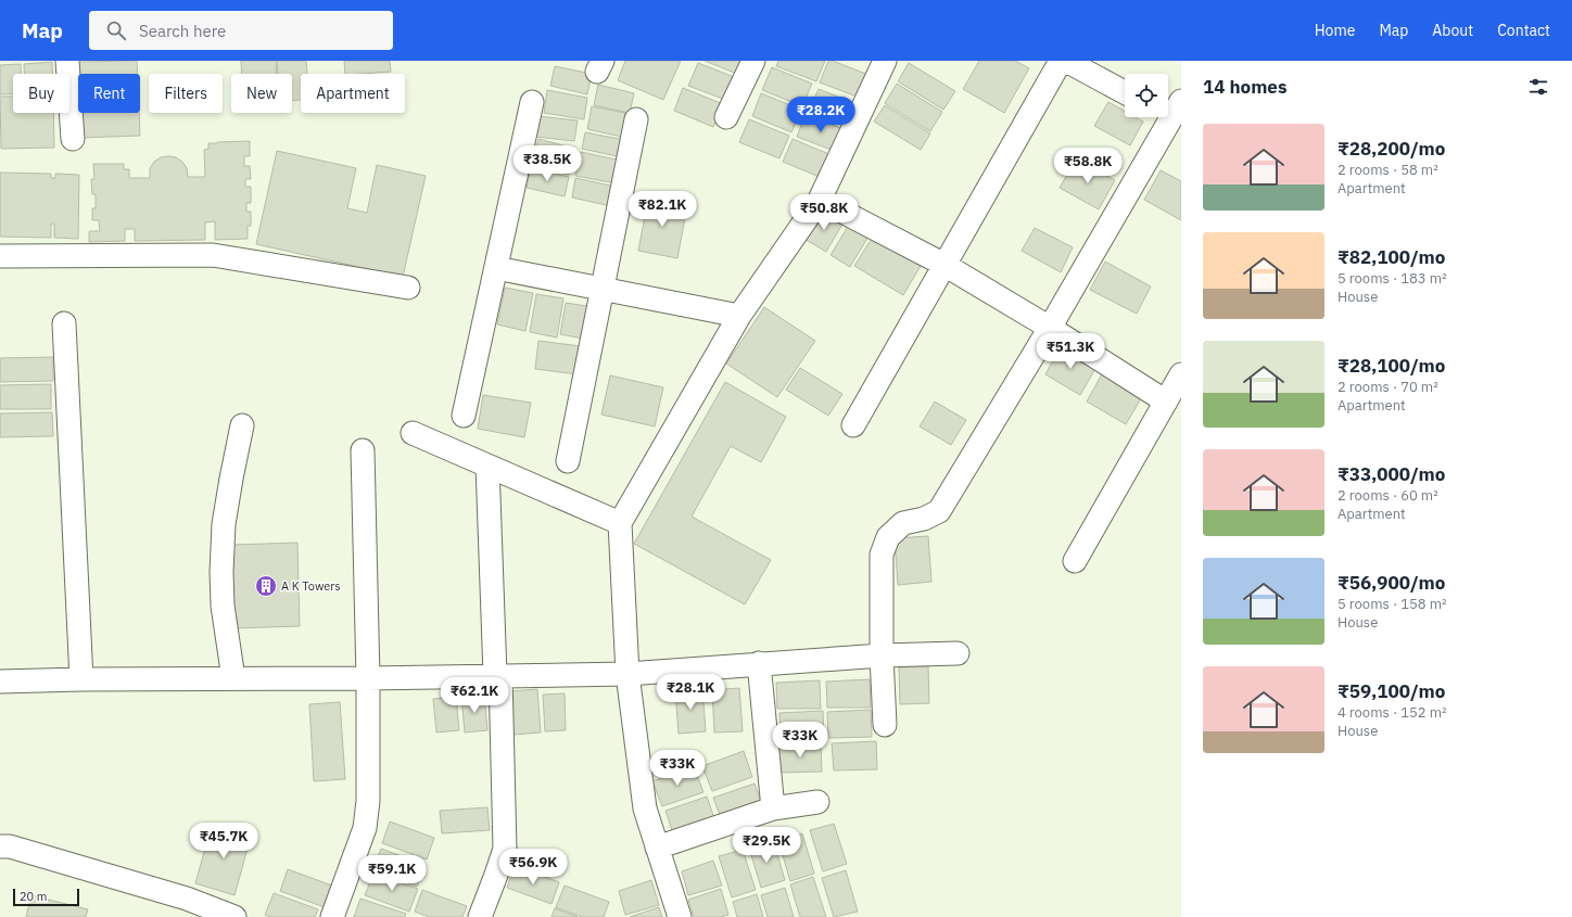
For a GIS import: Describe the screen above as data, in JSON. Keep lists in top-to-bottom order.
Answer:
{
  "places": {
    "building": ["A K Towers"]
  },
  "scale_bar": "20 m",
  "page": {
    "header": "Map",
    "search": "Search here",
    "nav": [
      "Home",
      "Map",
      "About",
      "Contact"
    ],
    "heading": "14 homes",
    "chip": [
      "Buy",
      "Rent",
      "Filters",
      "New",
      "Apartment"
    ],
    "price": [
      "₹28.2K",
      "₹38.5K",
      "₹58.8K",
      "₹82.1K",
      "₹50.8K",
      "₹51.3K",
      "₹28.1K",
      "₹62.1K",
      "₹33K",
      "₹33K",
      "₹45.7K",
      "₹29.5K",
      "₹56.9K",
      "₹59.1K"
    ],
    "list": [
      {
        "name": "₹28,200/mo",
        "note": "2 rooms · 58 m² · Apartment"
      },
      {
        "name": "₹82,100/mo",
        "note": "5 rooms · 183 m² · House"
      },
      {
        "name": "₹28,100/mo",
        "note": "2 rooms · 70 m² · Apartment"
      },
      {
        "name": "₹33,000/mo",
        "note": "2 rooms · 60 m² · Apartment"
      },
      {
        "name": "₹56,900/mo",
        "note": "5 rooms · 158 m² · House"
      },
      {
        "name": "₹59,100/mo",
        "note": "4 rooms · 152 m² · House"
      }
    ],
    "scale": "20 m"
  }
}
